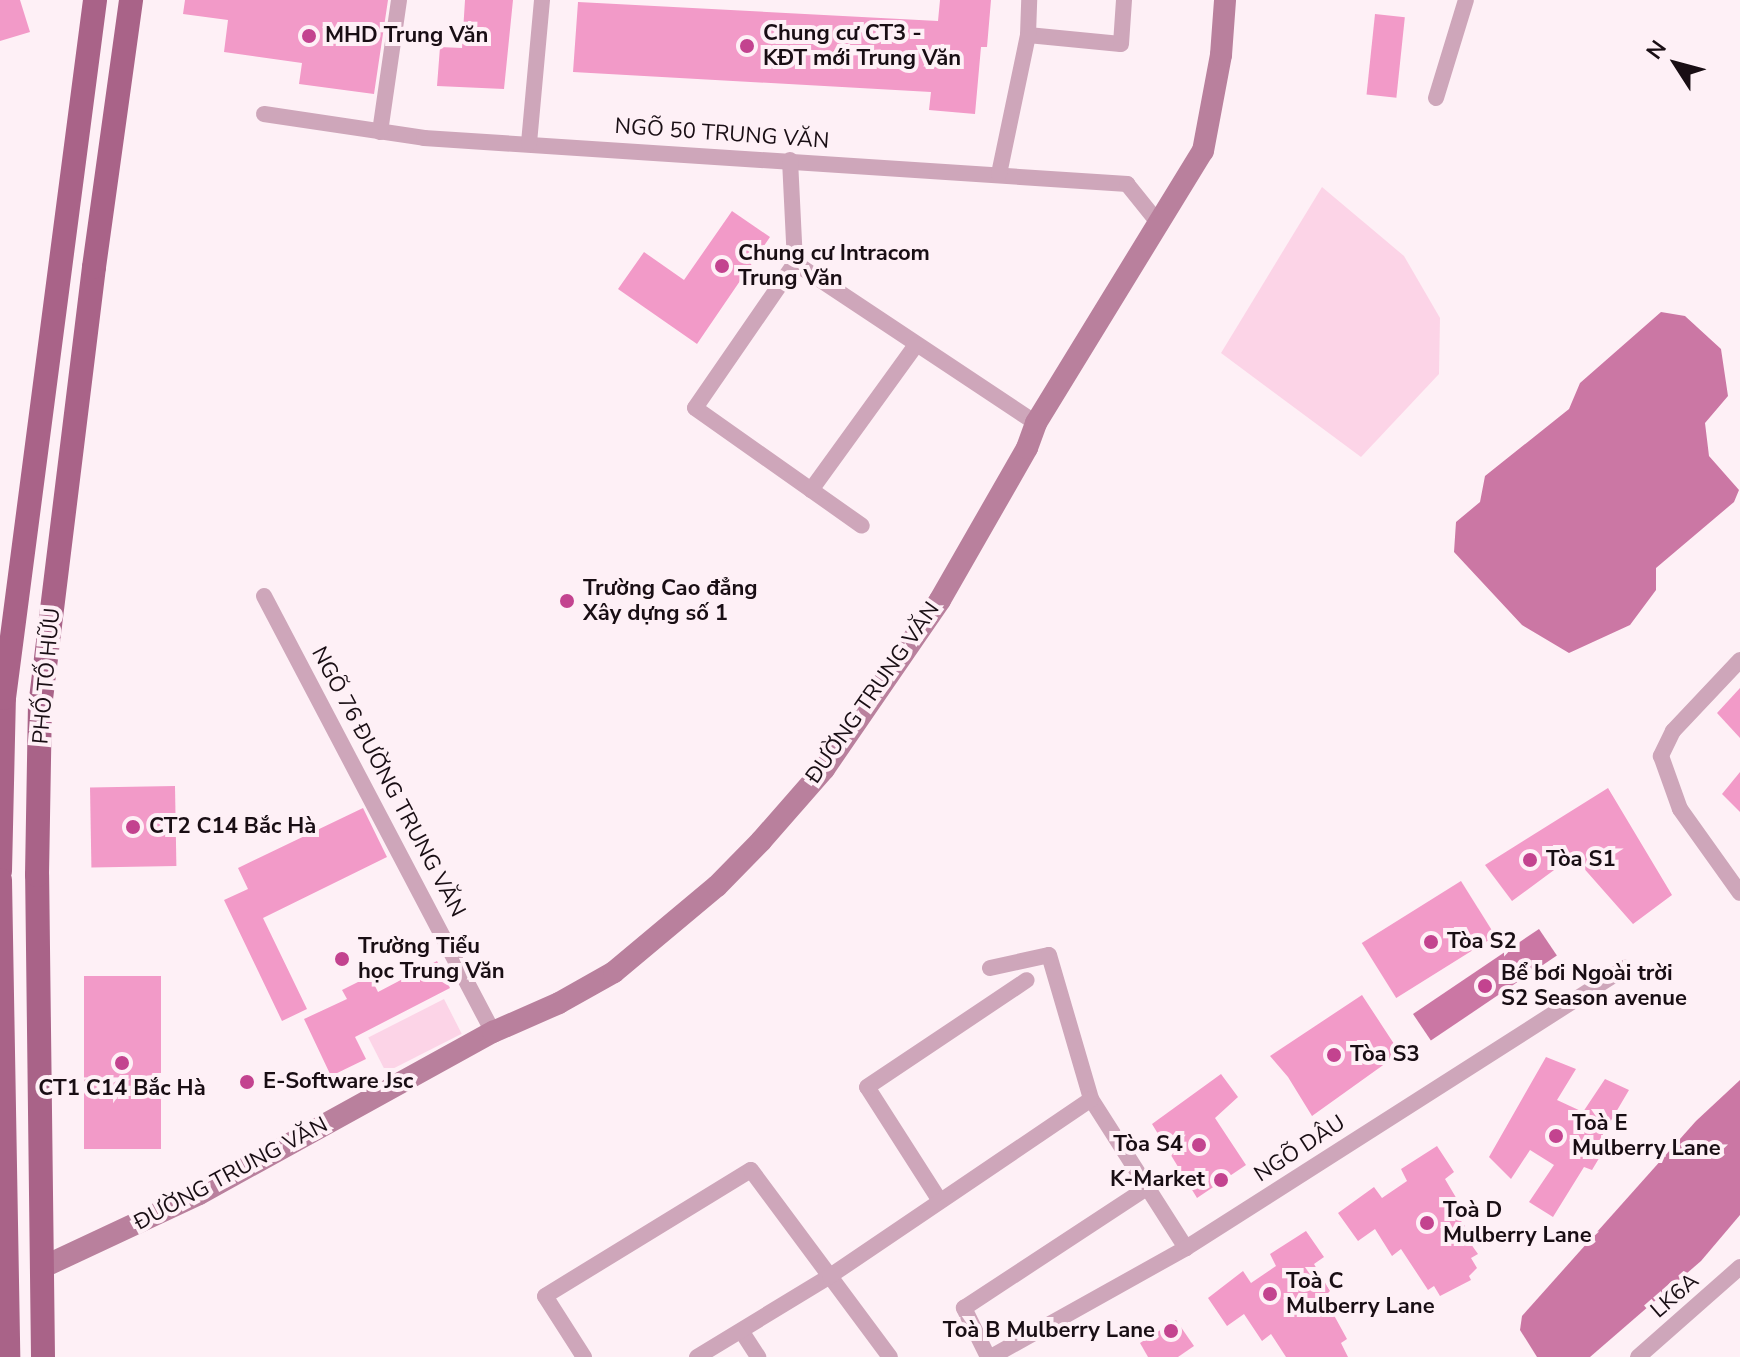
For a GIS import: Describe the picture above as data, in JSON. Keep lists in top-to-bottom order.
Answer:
{
  "streets": {
    "main road": ["PHỐ TỐ HỮU"],
    "street": [
      "NGÕ 50 TRUNG VĂN",
      "ĐƯỜNG TRUNG VĂN",
      "NGÕ 76 ĐƯỜNG TRUNG VĂN",
      "NGÕ DÂU",
      "LK6A"
    ]
  },
  "crossings": [
    ["NGÕ 50 TRUNG VĂN", "ĐƯỜNG TRUNG VĂN"],
    ["PHỐ TỐ HỮU", "ĐƯỜNG TRUNG VĂN"],
    ["ĐƯỜNG TRUNG VĂN", "NGÕ 76 ĐƯỜNG TRUNG VĂN"]
  ],
  "places": [
    "MHD Trung Văn",
    "Chung cư CT3 - KĐT mới Trung Văn",
    "Chung cư Intracom Trung Văn",
    "Trường Cao đẳng Xây dựng số 1",
    "CT2 C14 Bắc Hà",
    "Tòa S1",
    "Tòa S2",
    "Trường Tiểu học Trung Văn",
    "Bể bơi Ngoài trời S2 Season avenue",
    "Tòa S3",
    "CT1 C14 Bắc Hà",
    "E-Software Jsc",
    "Toà E Mulberry Lane",
    "Tòa S4",
    "K-Market",
    "Toà D Mulberry Lane",
    "Toà C Mulberry Lane",
    "Toà B Mulberry Lane"
  ],
  "north": "top left"
}
